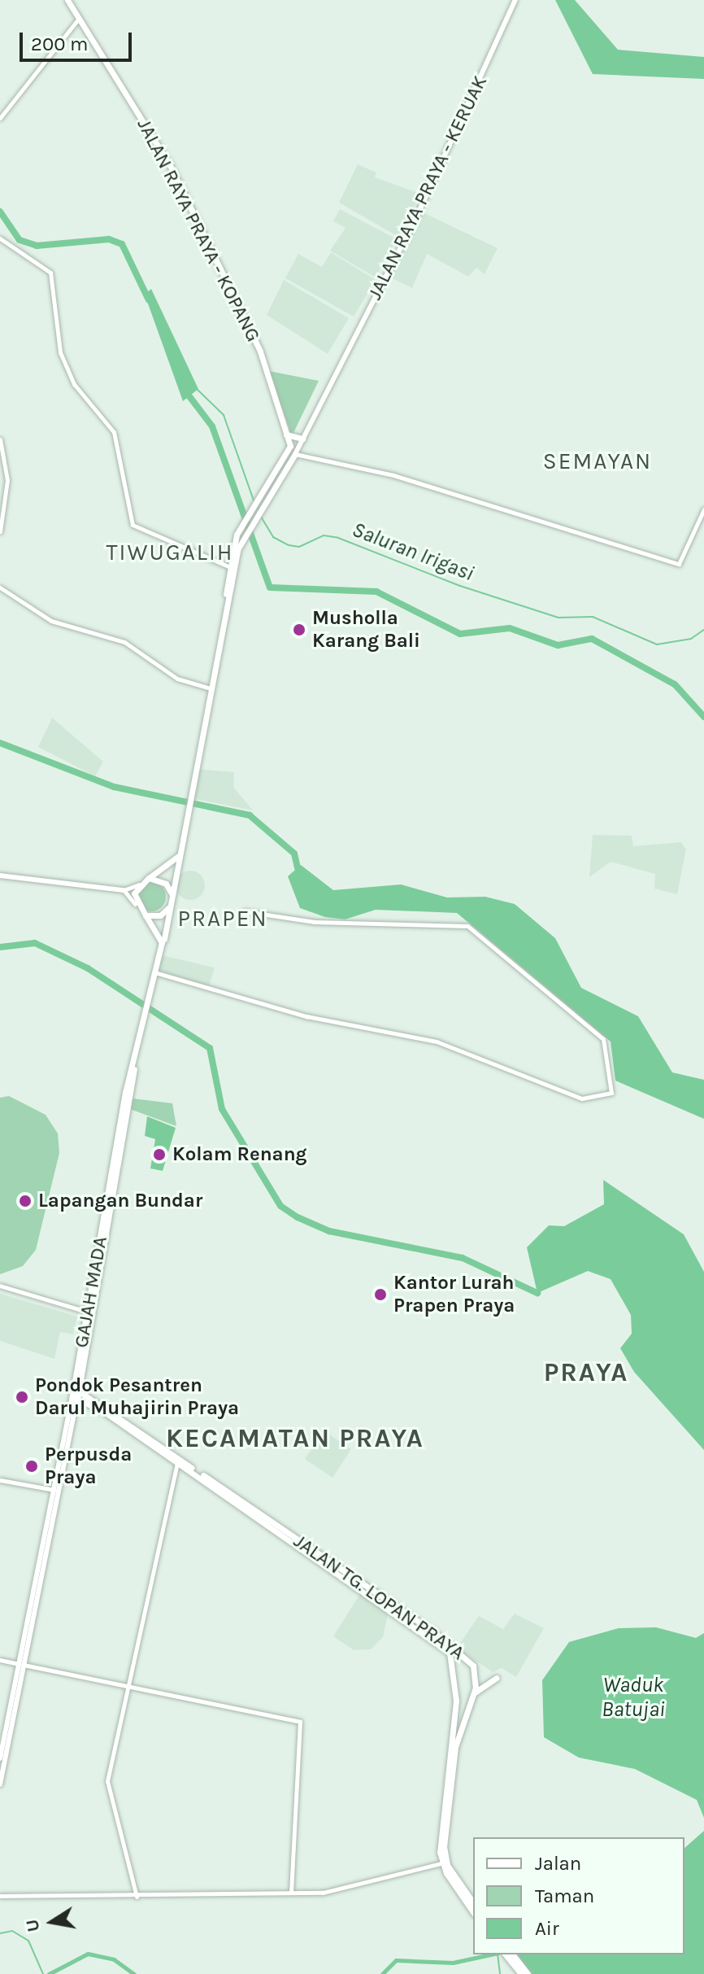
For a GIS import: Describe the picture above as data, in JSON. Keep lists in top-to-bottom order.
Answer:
{
  "streets": {
    "highway": ["JALAN RAYA PRAYA - KOPANG", "GAJAH MADA", "JALAN TG. LOPAN PRAYA"],
    "main road": ["JALAN RAYA PRAYA - KERUAK"]
  },
  "crossings": [
    ["GAJAH MADA", "JALAN TG. LOPAN PRAYA"]
  ],
  "districts": [
    "SEMAYAN",
    "TIWUGALIH",
    "PRAPEN",
    "PRAYA",
    "KECAMATAN PRAYA"
  ],
  "water": ["Saluran Irigasi", "Waduk Batujai"],
  "places": [
    "Musholla Karang Bali",
    "Kolam Renang",
    "Lapangan Bundar",
    "Kantor Lurah Prapen Praya",
    "Pondok Pesantren Darul Muhajirin Praya",
    "Perpusda Praya"
  ],
  "legend": ["Jalan", "Taman", "Air"],
  "scale_bar": "200 m",
  "north": "left"
}
